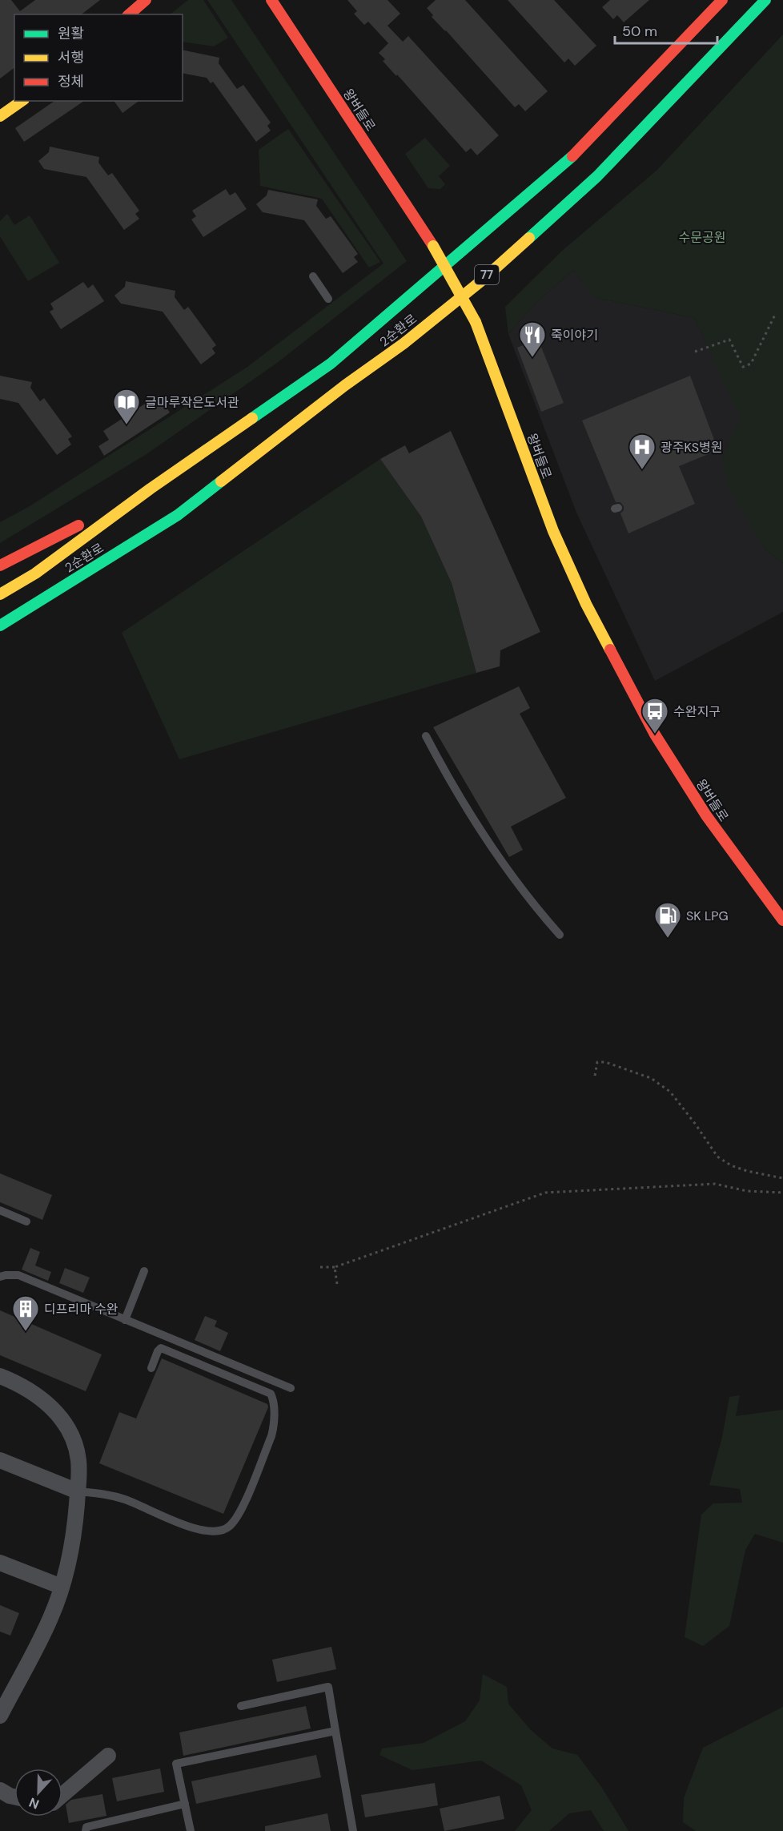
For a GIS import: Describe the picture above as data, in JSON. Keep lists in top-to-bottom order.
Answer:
{
  "streets": {
    "main road": ["왕버들로", "77", "2순환로"]
  },
  "parks": ["수문공원"],
  "places": {
    "restaurant": ["죽이야기"],
    "library": ["글마루작은도서관"],
    "hospital": ["광주KS병원"],
    "bus stop": ["수완지구"],
    "fuel station": ["SK LPG"],
    "building": ["디프리마 수완"]
  },
  "legend": ["원활", "서행", "정체"],
  "scale_bar": "50 m",
  "north": "bottom"
}
